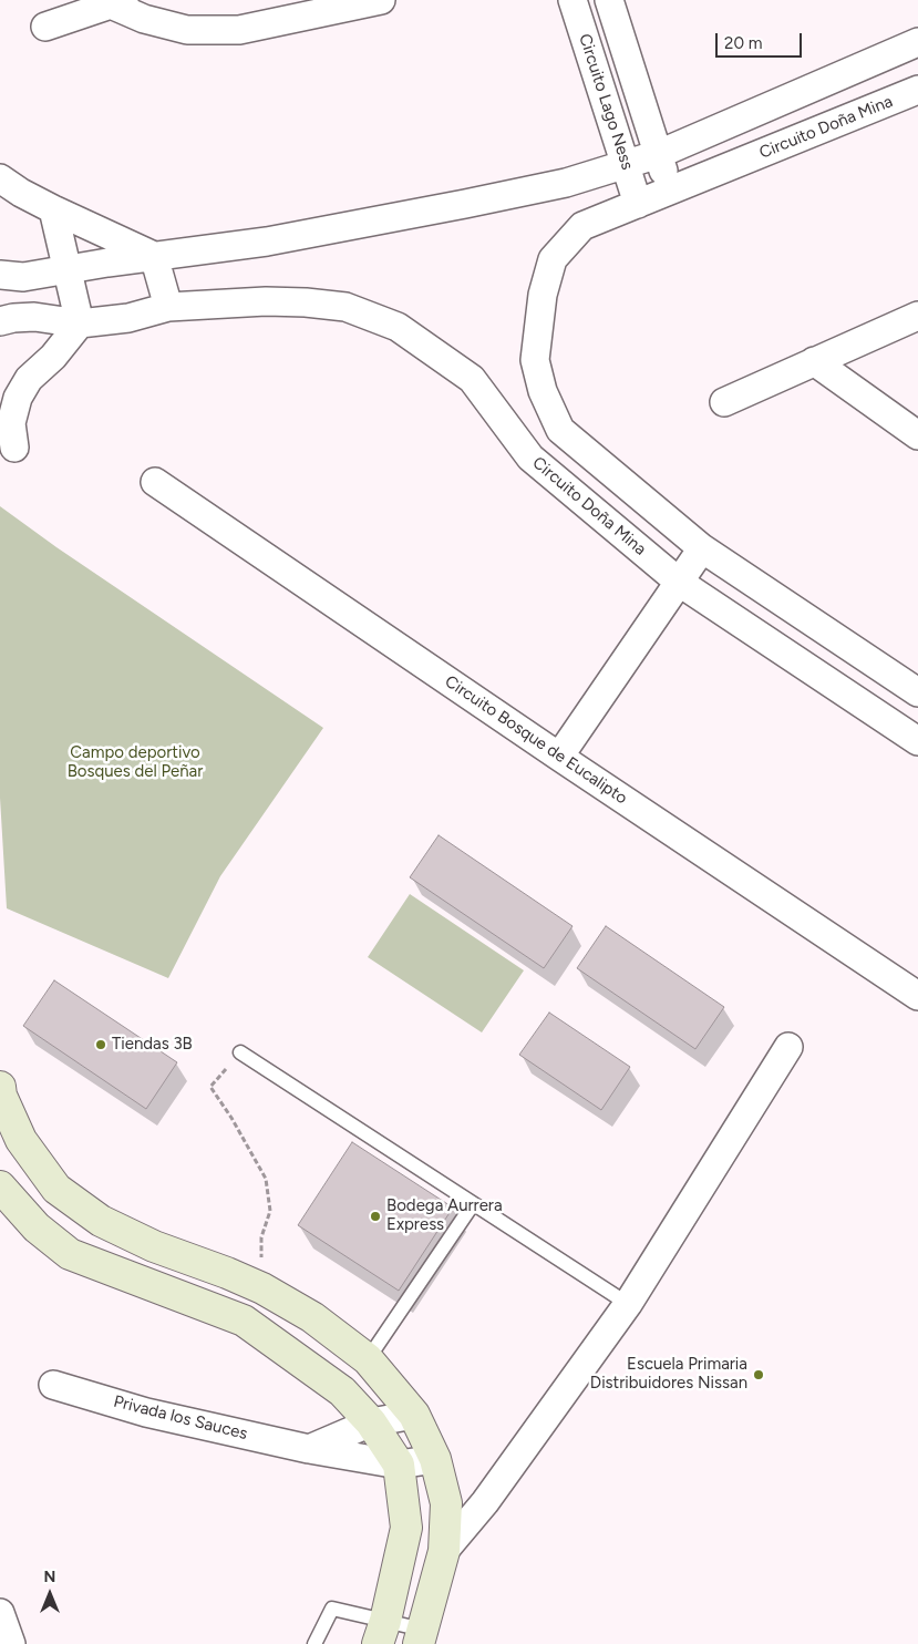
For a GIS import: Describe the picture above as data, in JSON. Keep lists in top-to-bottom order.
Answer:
{
  "streets": {
    "street": [
      "Circuito Lago Ness",
      "Circuito Doña Mina",
      "Circuito Bosque de Eucalipto",
      "Privada los Sauces"
    ]
  },
  "crossings": [
    ["Circuito Lago Ness", "Circuito Doña Mina"]
  ],
  "parks": ["Campo deportivo Bosques del Peñar"],
  "places": ["Tiendas 3B", "Bodega Aurrera Express", "Escuela Primaria Distribuidores Nissan"],
  "scale_bar": "20 m",
  "north": "top"
}
